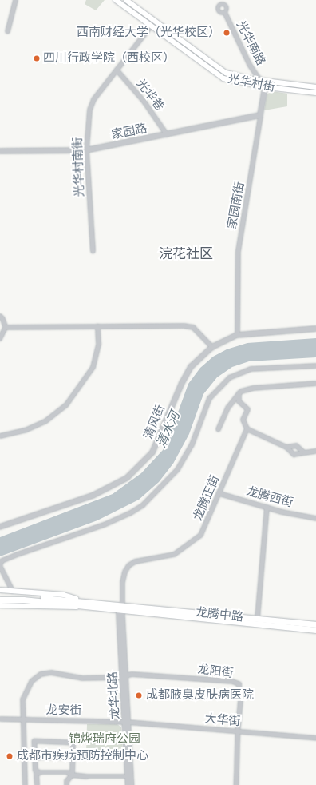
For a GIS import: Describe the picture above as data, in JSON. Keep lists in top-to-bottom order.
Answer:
{
  "streets": {
    "main road": ["光华村街", "龙腾中路"],
    "street": [
      "光华南路",
      "光华巷",
      "家园路",
      "光华村南街",
      "家园南街",
      "清风街",
      "龙腾西街",
      "龙腾正街",
      "龙阳街",
      "龙华北路",
      "龙安街",
      "大华街"
    ]
  },
  "crossings": [
    ["光华南路", "光华村街"],
    ["光华村街", "光华村南街"],
    ["光华村街", "家园南街"],
    ["光华巷", "家园路"],
    ["光华巷", "光华村南街"],
    ["家园路", "光华村南街"],
    ["家园路", "家园南街"],
    ["家园南街", "清风街"],
    ["龙腾西街", "龙腾正街"],
    ["龙腾正街", "龙腾中路"],
    ["龙腾正街", "龙华北路"],
    ["龙腾中路", "龙华北路"],
    ["龙阳街", "龙华北路"],
    ["龙阳街", "大华街"],
    ["龙华北路", "龙安街"],
    ["龙华北路", "大华街"],
    ["龙安街", "大华街"]
  ],
  "districts": ["浣花社区"],
  "water": ["清水河"],
  "parks": ["锦烨瑞府公园"],
  "places": [
    "西南财经大学（光华校区）",
    "四川行政学院（西校区）",
    "成都腋臭皮肤病医院",
    "成都市疾病预防控制中心"
  ]
}
